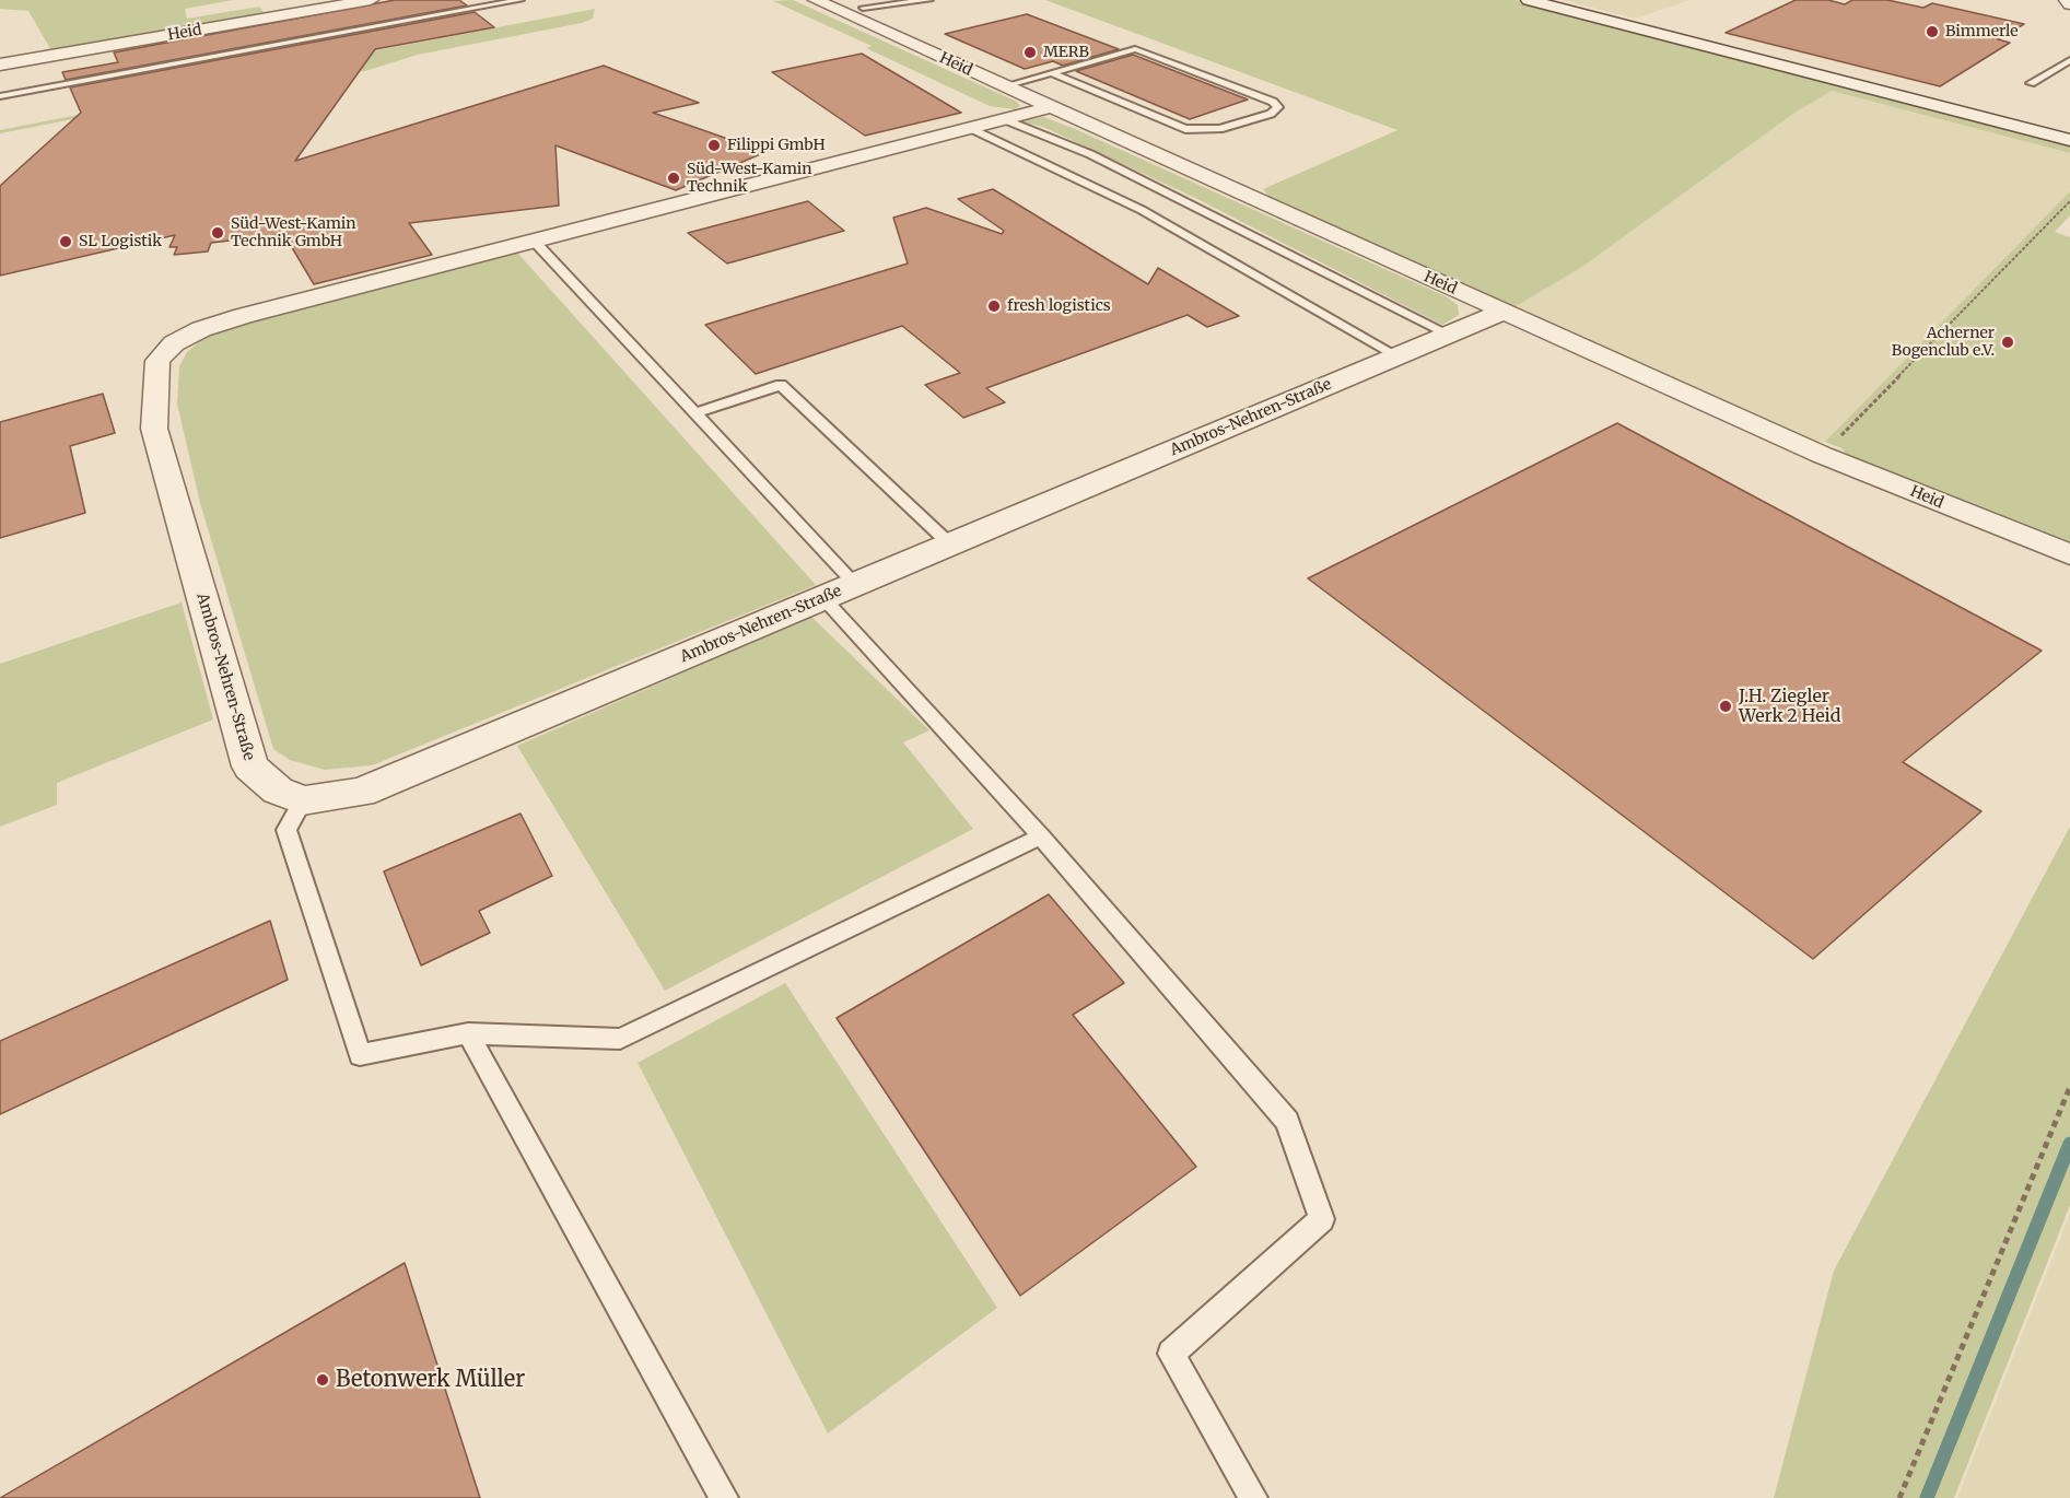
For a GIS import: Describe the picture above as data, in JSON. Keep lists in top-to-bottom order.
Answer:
{
  "streets": {
    "street": ["Heid", "Ambros-Nehren-Straße"]
  },
  "crossings": [
    ["Heid", "Ambros-Nehren-Straße"]
  ],
  "places": [
    "Bimmerle",
    "MERB",
    "Filippi GmbH",
    "Süd-West-Kamin Technik",
    "Süd-West-Kamin Technik GmbH",
    "SL Logistik",
    "fresh logistics",
    "Acherner Bogenclub e.V.",
    "J.H. Ziegler Werk 2 Heid",
    "Betonwerk Müller"
  ]
}
